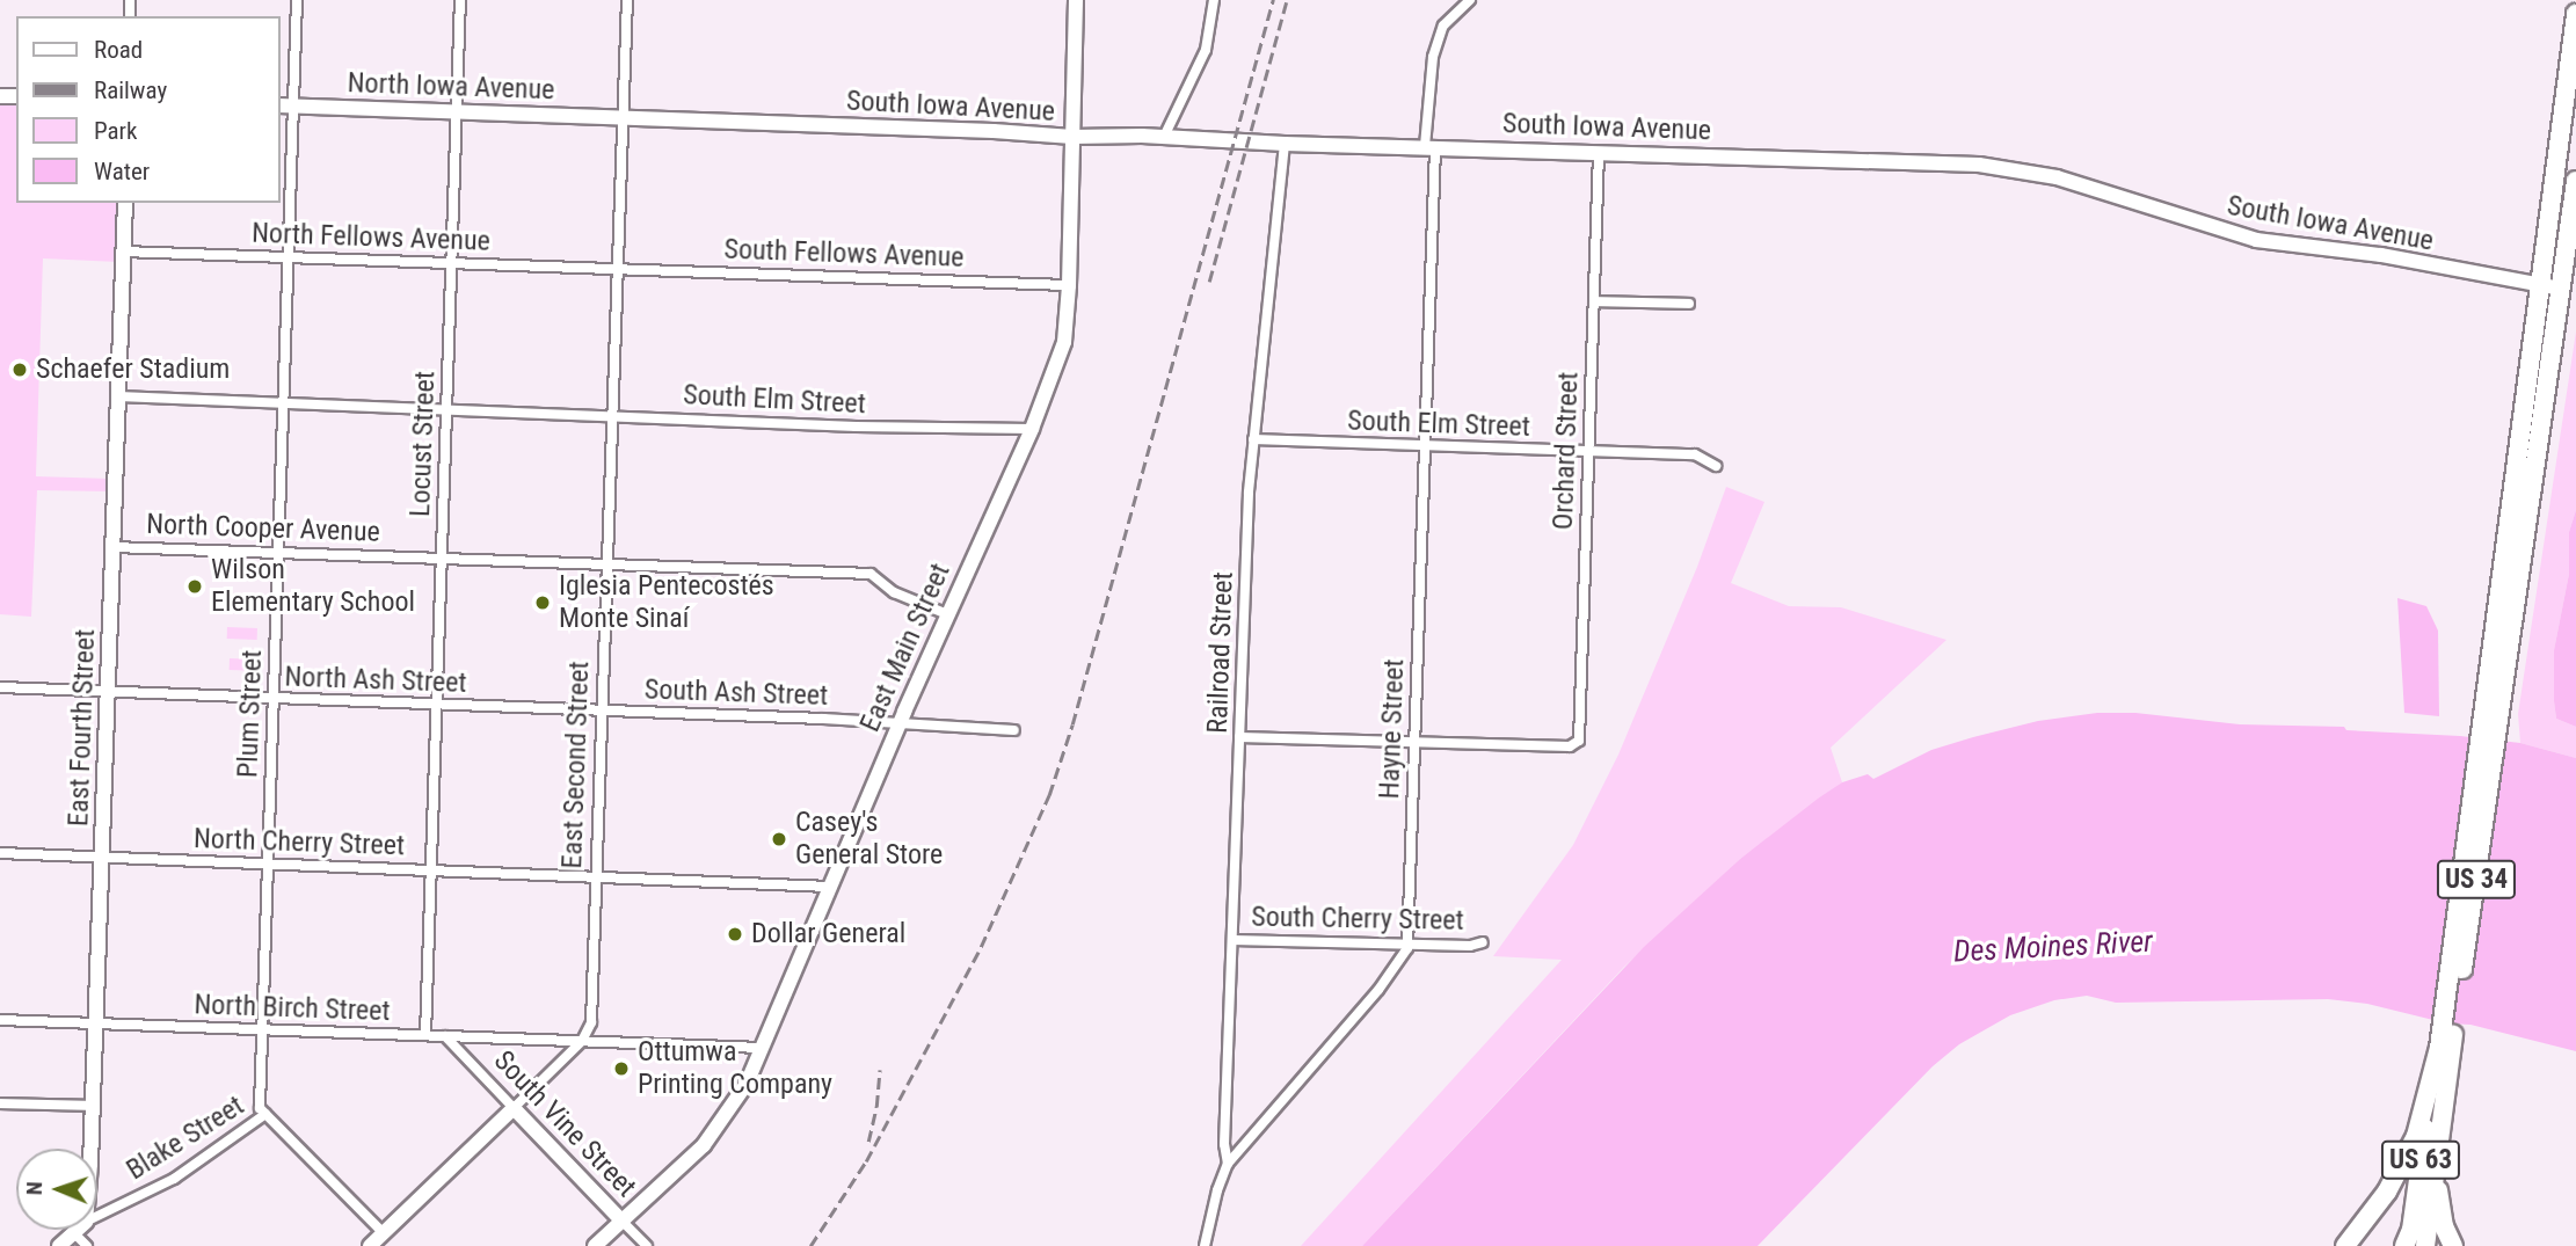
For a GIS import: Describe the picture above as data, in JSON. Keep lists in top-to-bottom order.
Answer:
{
  "streets": {
    "highway": ["US 34", "US 63"],
    "main road": [
      "North Iowa Avenue",
      "South Iowa Avenue",
      "East Main Street",
      "East Fourth Street",
      "South Vine Street"
    ],
    "street": [
      "North Fellows Avenue",
      "South Fellows Avenue",
      "South Elm Street",
      "Locust Street",
      "Orchard Street",
      "North Cooper Avenue",
      "Railroad Street",
      "North Ash Street",
      "South Ash Street",
      "Plum Street",
      "Hayne Street",
      "East Second Street",
      "North Cherry Street",
      "South Cherry Street",
      "North Birch Street",
      "Blake Street"
    ]
  },
  "crossings": [
    ["North Iowa Avenue", "South Iowa Avenue"],
    ["North Iowa Avenue", "Locust Street"],
    ["North Iowa Avenue", "Plum Street"],
    ["North Iowa Avenue", "East Second Street"],
    ["South Iowa Avenue", "Orchard Street"],
    ["South Iowa Avenue", "East Main Street"],
    ["South Iowa Avenue", "Railroad Street"],
    ["South Iowa Avenue", "Hayne Street"],
    ["South Iowa Avenue", "East Second Street"],
    ["South Iowa Avenue", "US 34"],
    ["North Fellows Avenue", "South Fellows Avenue"],
    ["North Fellows Avenue", "Locust Street"],
    ["North Fellows Avenue", "Plum Street"],
    ["North Fellows Avenue", "East Fourth Street"],
    ["North Fellows Avenue", "East Second Street"],
    ["South Fellows Avenue", "East Main Street"],
    ["South Fellows Avenue", "East Second Street"],
    ["South Elm Street", "Locust Street"],
    ["South Elm Street", "Orchard Street"],
    ["South Elm Street", "East Main Street"],
    ["South Elm Street", "Railroad Street"],
    ["South Elm Street", "Plum Street"],
    ["South Elm Street", "East Fourth Street"],
    ["South Elm Street", "Hayne Street"],
    ["South Elm Street", "East Second Street"],
    ["Locust Street", "North Cooper Avenue"],
    ["Locust Street", "North Ash Street"],
    ["Locust Street", "North Cherry Street"],
    ["Locust Street", "North Birch Street"],
    ["Orchard Street", "Hayne Street"],
    ["North Cooper Avenue", "East Main Street"],
    ["North Cooper Avenue", "Plum Street"],
    ["North Cooper Avenue", "East Fourth Street"],
    ["North Cooper Avenue", "East Second Street"],
    ["East Main Street", "South Ash Street"],
    ["East Main Street", "North Birch Street"],
    ["East Main Street", "South Vine Street"],
    ["Railroad Street", "South Cherry Street"],
    ["North Ash Street", "South Ash Street"],
    ["North Ash Street", "Plum Street"],
    ["North Ash Street", "East Fourth Street"],
    ["North Ash Street", "East Second Street"],
    ["South Ash Street", "East Second Street"],
    ["Plum Street", "North Cherry Street"],
    ["Plum Street", "North Birch Street"],
    ["Plum Street", "Blake Street"],
    ["East Fourth Street", "North Cherry Street"],
    ["East Fourth Street", "North Birch Street"],
    ["Hayne Street", "South Cherry Street"],
    ["East Second Street", "North Cherry Street"],
    ["East Second Street", "North Birch Street"],
    ["US 34", "US 63"],
    ["North Birch Street", "South Vine Street"]
  ],
  "water": ["Des Moines River"],
  "places": [
    "Schaefer Stadium",
    "Wilson Elementary School",
    "Iglesia Pentecostés Monte Sinaí",
    "Casey's General Store",
    "Dollar General",
    "Ottumwa Printing Company"
  ],
  "legend": [
    "Road",
    "Railway",
    "Park",
    "Water"
  ],
  "north": "left"
}
